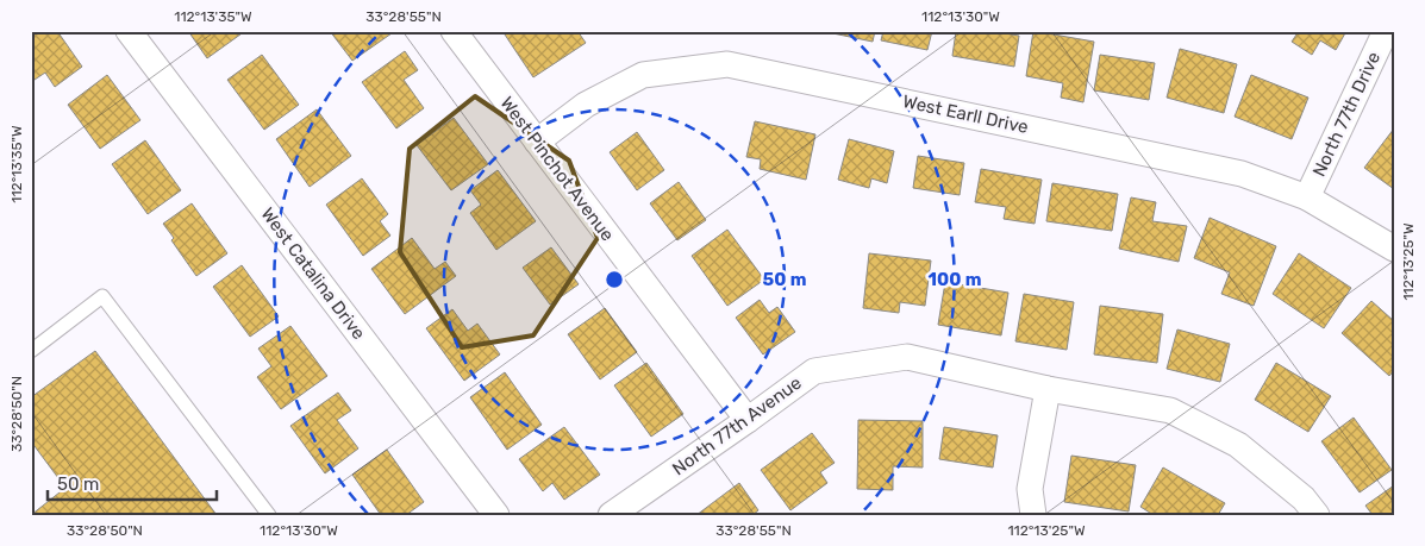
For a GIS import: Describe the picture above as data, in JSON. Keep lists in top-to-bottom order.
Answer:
{
  "streets": {
    "street": [
      "West Earll Drive",
      "North 77th Drive",
      "West Pinchot Avenue",
      "West Catalina Drive",
      "North 77th Avenue"
    ]
  },
  "crossings": [
    ["West Earll Drive", "North 77th Drive"],
    ["West Earll Drive", "West Pinchot Avenue"],
    ["West Pinchot Avenue", "North 77th Avenue"]
  ],
  "scale_bar": "50 m",
  "coordinates": [
    "112°13'35\"W",
    "33°28'55\"N",
    "112°13'30\"W",
    "112°13'25\"W",
    "33°28'50\"N"
  ],
  "rings": ["50 m", "100 m"]
}
